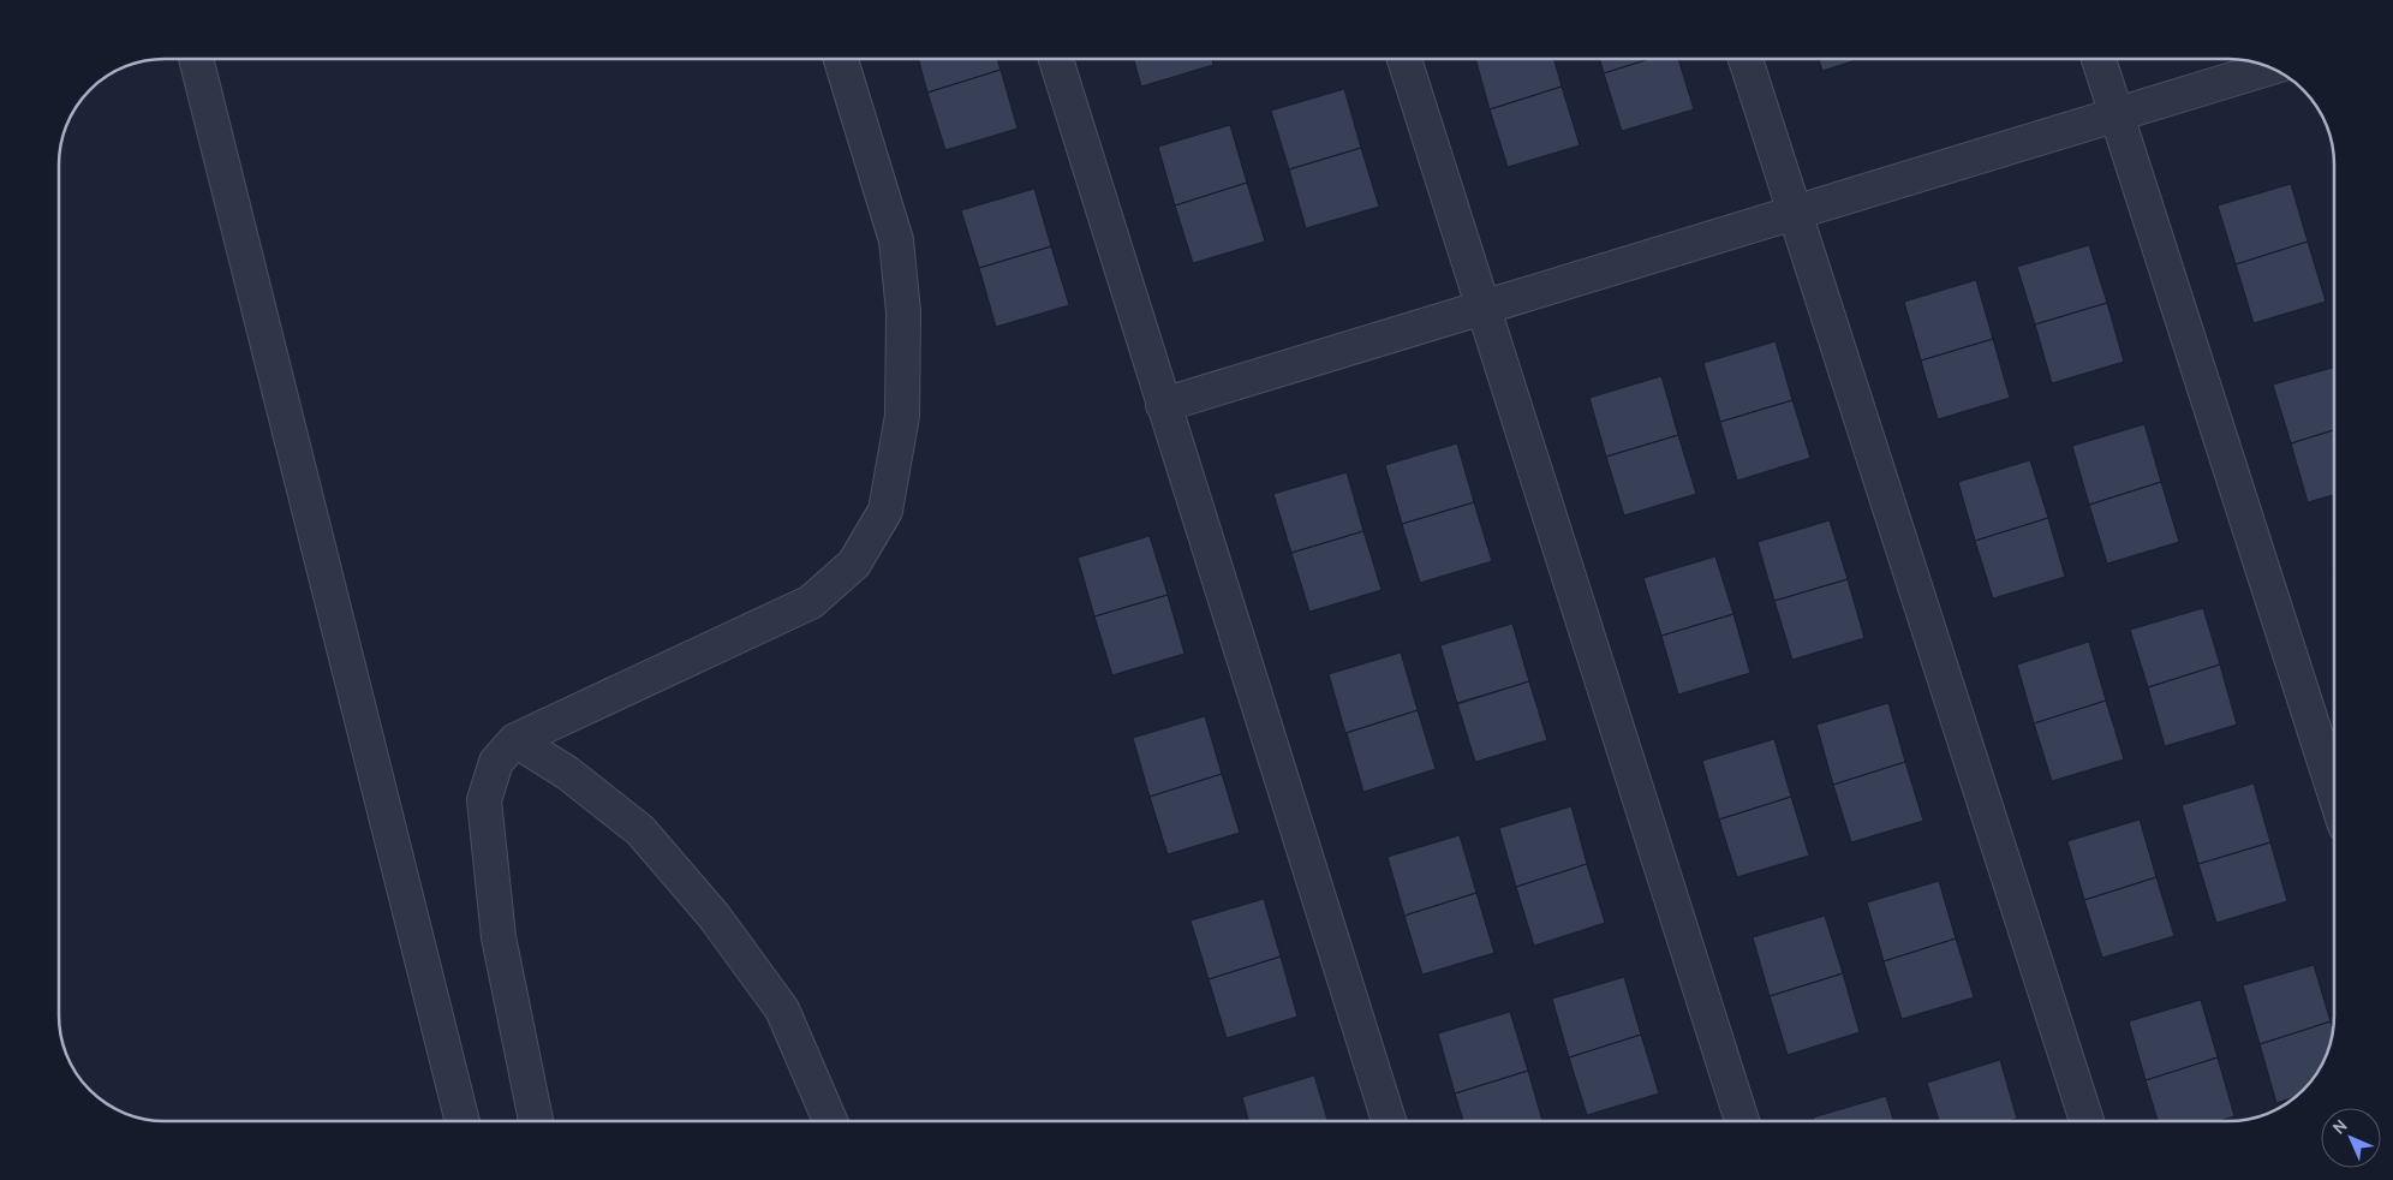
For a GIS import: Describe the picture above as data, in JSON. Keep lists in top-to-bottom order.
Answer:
{
  "north": "top left"
}
